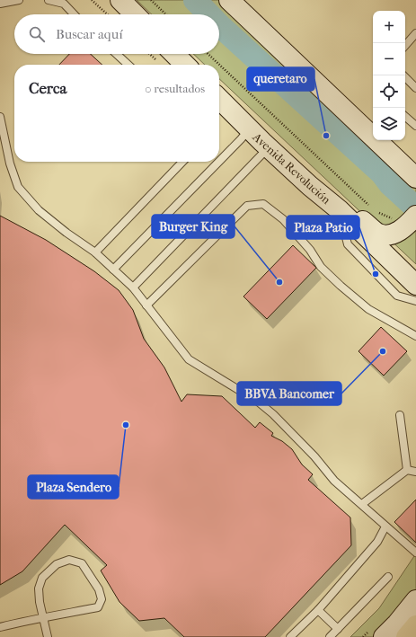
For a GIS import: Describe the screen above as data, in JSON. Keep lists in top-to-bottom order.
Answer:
{
  "streets": {
    "main road": ["Avenida Revolución"]
  },
  "places": [
    "queretaro",
    "Plaza Patio",
    "Burger King",
    "BBVA Bancomer",
    "Plaza Sendero"
  ],
  "page": {
    "map_buttons": ["+", "−"],
    "search": "Buscar aquí",
    "heading": ["Cerca", "0 resultados"]
  }
}
